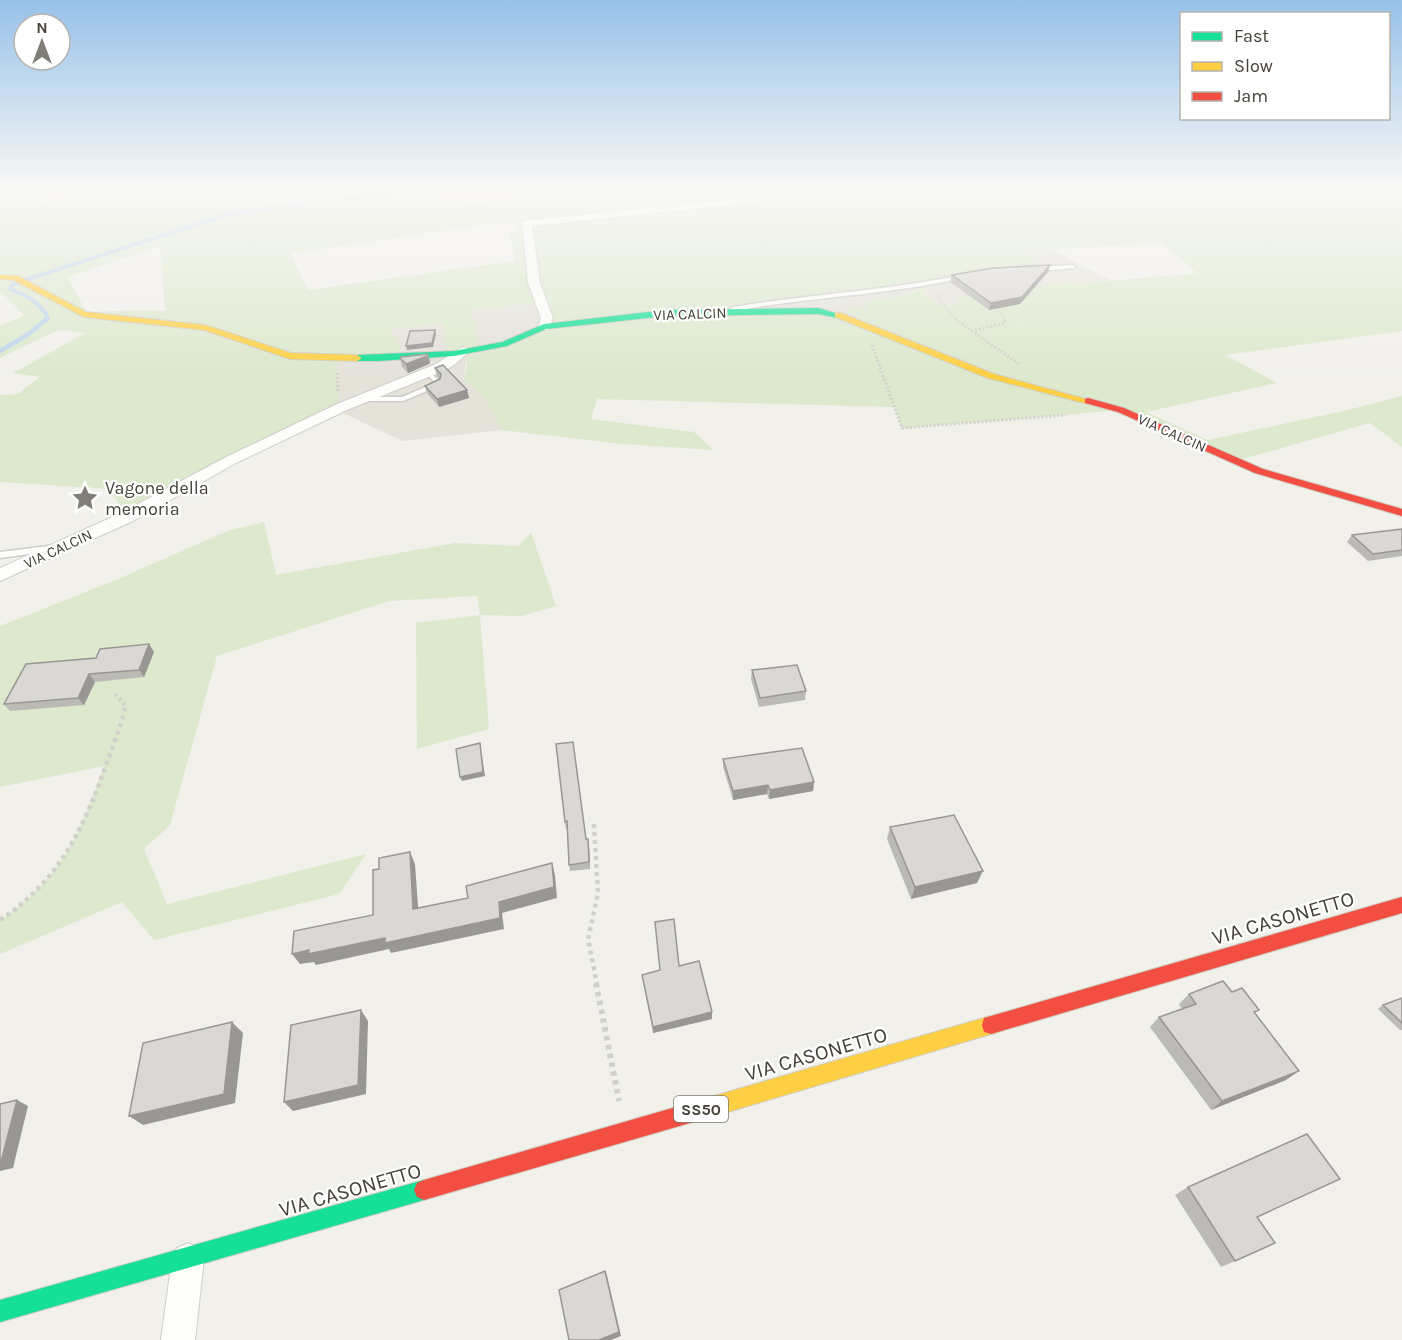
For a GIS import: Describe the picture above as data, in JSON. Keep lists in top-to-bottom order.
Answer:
{
  "streets": {
    "street": ["VIA CALCIN", "VIA CASONETTO", "SS50"]
  },
  "places": {
    "place": ["Vagone della memoria"]
  },
  "legend": ["Fast", "Slow", "Jam"],
  "north": "top"
}
